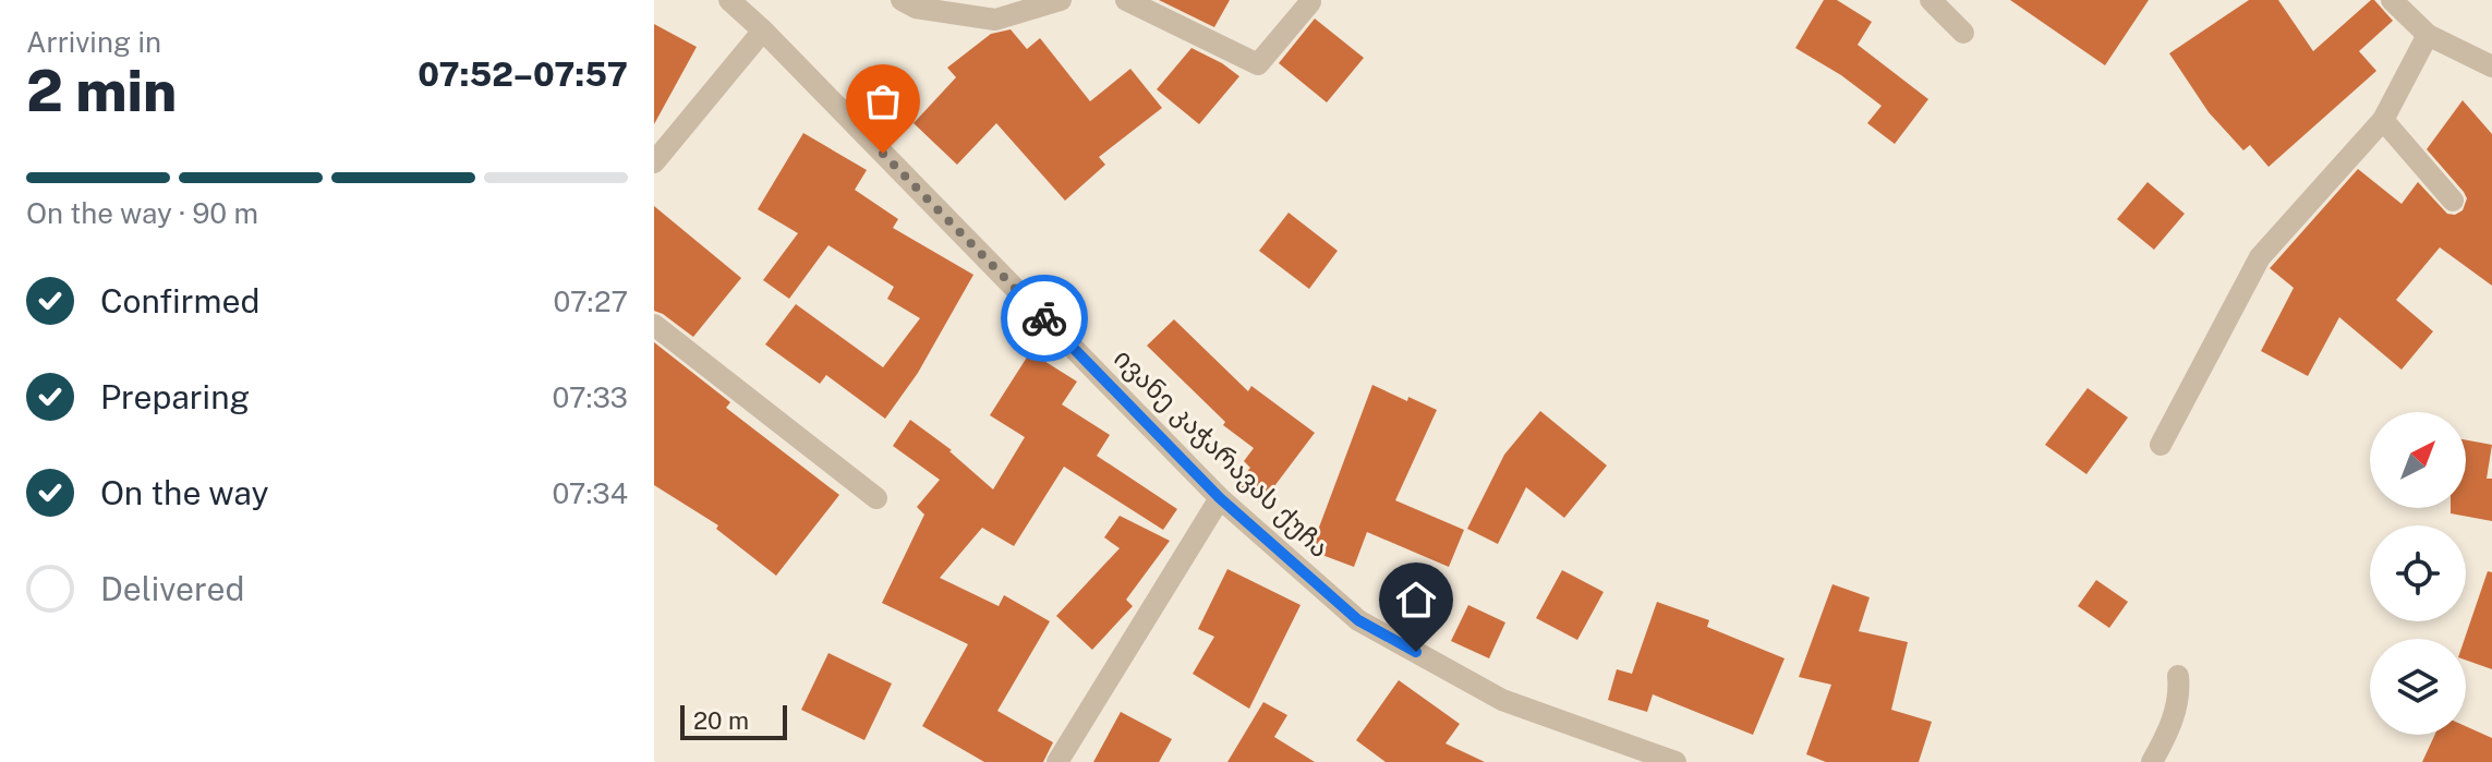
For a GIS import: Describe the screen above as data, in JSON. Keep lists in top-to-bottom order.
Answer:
{
  "streets": {
    "street": ["ივანე კაჭარავას ქუჩა"]
  },
  "scale_bar": "20 m",
  "north": "top right",
  "page": {
    "heading": ["2 min", "Arriving in", "07:52–07:57"],
    "bar": "On the way · 90 m",
    "list": [
      ["Confirmed", "07:27"],
      ["Preparing", "07:33"],
      ["On the way", "07:34"],
      "Delivered"
    ],
    "scale": "20 m"
  }
}
